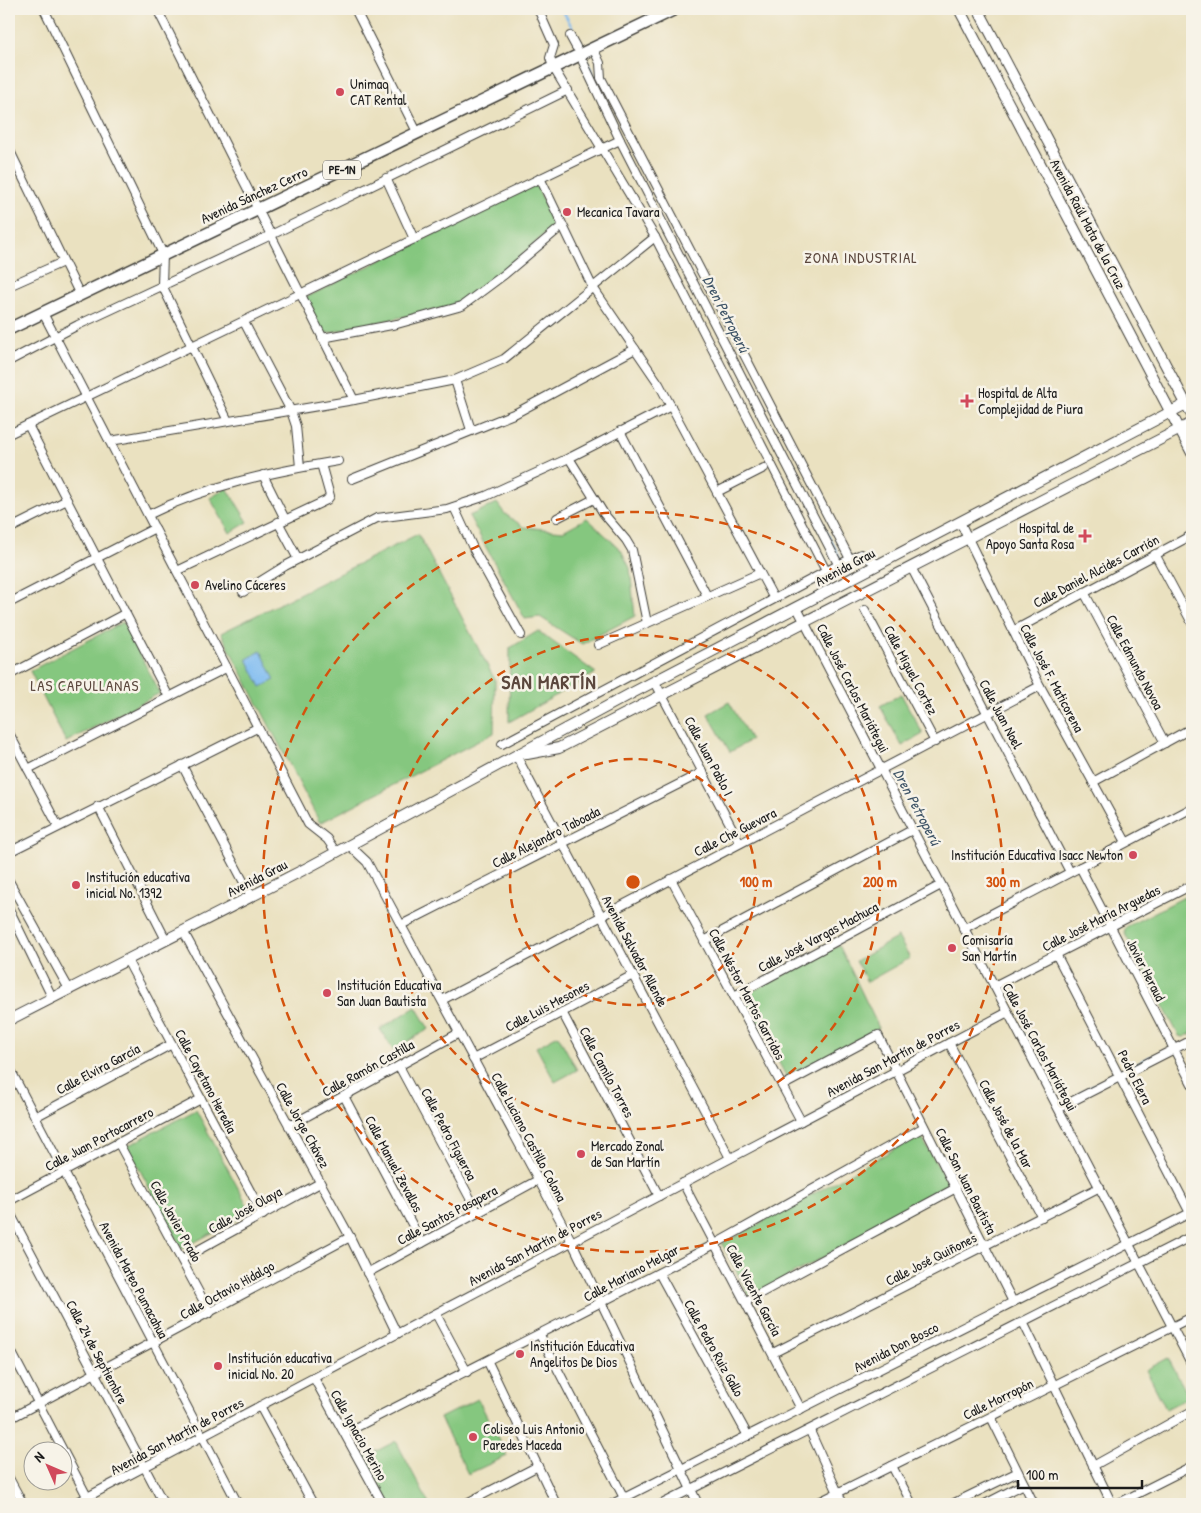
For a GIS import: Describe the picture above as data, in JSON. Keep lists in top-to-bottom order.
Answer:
{
  "streets": {
    "highway": ["PE-1N", "Avenida Sánchez Cerro"],
    "main road": ["Avenida Raúl Mata de la Cruz", "Avenida Grau"],
    "street": [
      "Calle Daniel Alcides Carrión",
      "Calle Edmundo Novoa",
      "Calle Miguel Cortez",
      "Calle José F. Maticorena",
      "Calle José Carlos Mariátegui",
      "Calle Juan Noel",
      "Calle Juan Pablo I",
      "Calle Che Guevara",
      "Calle Alejandro Taboada",
      "Calle José María Arguedas",
      "Calle José Vargas Machuca",
      "Avenida Salvador Allende",
      "Javier Heraud",
      "Calle Néstor Martos Garridos",
      "Calle Luis Mesones",
      "Avenida San Martín de Porres",
      "Calle Ramón Castilla",
      "Calle Elvira García",
      "Calle Camilo Torres",
      "Pedro Elera",
      "Calle Cayetano Heredia",
      "Calle José de la Mar",
      "Calle Jorge Chávez",
      "Calle Pedro Figueroa",
      "Calle Luciano Castillo Colona",
      "Calle Juan Portocarrero",
      "Calle Manuel Zevallos",
      "Calle San Juan Bautista",
      "Calle José Olaya",
      "Calle Santos Pasapera",
      "Calle Javier Prado",
      "Calle José Quiñones",
      "Calle Mariano Melgar",
      "Avenida Mateo Pumacahua",
      "Calle Octavio Hidalgo",
      "Calle Vicente García",
      "Avenida Don Bosco",
      "Calle Pedro Ruiz Gallo",
      "Calle 24 de Septiembre",
      "Calle Morropón",
      "Calle Ignacio Merino"
    ]
  },
  "crossings": [
    ["Avenida Raúl Mata de la Cruz", "Avenida Grau"],
    ["Avenida Grau", "Calle José F. Maticorena"],
    ["Avenida Grau", "Calle José Carlos Mariátegui"],
    ["Avenida Grau", "Calle Juan Noel"],
    ["Avenida Grau", "Calle Juan Pablo I"],
    ["Avenida Grau", "Avenida Salvador Allende"],
    ["Avenida Grau", "Calle Cayetano Heredia"],
    ["Avenida Grau", "Calle Jorge Chávez"],
    ["Avenida Grau", "Calle Luciano Castillo Colona"],
    ["Calle Daniel Alcides Carrión", "Calle Edmundo Novoa"],
    ["Calle Daniel Alcides Carrión", "Calle José F. Maticorena"],
    ["Calle Miguel Cortez", "Calle Che Guevara"],
    ["Calle José F. Maticorena", "Calle Che Guevara"],
    ["Calle José Carlos Mariátegui", "Calle Che Guevara"],
    ["Calle José Carlos Mariátegui", "Calle José María Arguedas"],
    ["Calle José Carlos Mariátegui", "Calle José Vargas Machuca"],
    ["Calle José Carlos Mariátegui", "Avenida San Martín de Porres"],
    ["Calle José Carlos Mariátegui", "Calle José Quiñones"],
    ["Calle José Carlos Mariátegui", "Avenida Don Bosco"],
    ["Calle José Carlos Mariátegui", "Calle Morropón"],
    ["Calle Juan Noel", "Calle Che Guevara"],
    ["Calle Juan Pablo I", "Calle Che Guevara"],
    ["Calle Juan Pablo I", "Calle Alejandro Taboada"],
    ["Calle Che Guevara", "Avenida Salvador Allende"],
    ["Calle Che Guevara", "Calle Néstor Martos Garridos"],
    ["Calle Che Guevara", "Calle Luciano Castillo Colona"],
    ["Calle Alejandro Taboada", "Avenida Salvador Allende"],
    ["Calle Alejandro Taboada", "Calle Luciano Castillo Colona"],
    ["Calle José María Arguedas", "Javier Heraud"],
    ["Calle José María Arguedas", "Pedro Elera"],
    ["Calle José Vargas Machuca", "Calle Néstor Martos Garridos"],
    ["Avenida Salvador Allende", "Calle Luis Mesones"],
    ["Avenida Salvador Allende", "Avenida San Martín de Porres"],
    ["Calle Néstor Martos Garridos", "Avenida San Martín de Porres"],
    ["Calle Néstor Martos Garridos", "Calle San Juan Bautista"],
    ["Calle Luis Mesones", "Calle Camilo Torres"],
    ["Calle Luis Mesones", "Calle Luciano Castillo Colona"],
    ["Avenida San Martín de Porres", "Calle Camilo Torres"],
    ["Avenida San Martín de Porres", "Calle José de la Mar"],
    ["Avenida San Martín de Porres", "Calle Jorge Chávez"],
    ["Avenida San Martín de Porres", "Calle Luciano Castillo Colona"],
    ["Avenida San Martín de Porres", "Calle San Juan Bautista"],
    ["Avenida San Martín de Porres", "Avenida Mateo Pumacahua"],
    ["Avenida San Martín de Porres", "Calle Vicente García"],
    ["Avenida San Martín de Porres", "Calle 24 de Septiembre"],
    ["Avenida San Martín de Porres", "Calle Ignacio Merino"],
    ["Calle Ramón Castilla", "Calle Jorge Chávez"],
    ["Calle Ramón Castilla", "Calle Pedro Figueroa"],
    ["Calle Ramón Castilla", "Calle Luciano Castillo Colona"],
    ["Calle Ramón Castilla", "Calle Manuel Zevallos"],
    ["Calle Elvira García", "Calle Cayetano Heredia"],
    ["Calle Elvira García", "Avenida Mateo Pumacahua"],
    ["Pedro Elera", "Avenida Don Bosco"],
    ["Calle Cayetano Heredia", "Calle Juan Portocarrero"],
    ["Calle Cayetano Heredia", "Calle José Olaya"],
    ["Calle José de la Mar", "Calle José Quiñones"],
    ["Calle Jorge Chávez", "Calle José Olaya"],
    ["Calle Jorge Chávez", "Calle Santos Pasapera"],
    ["Calle Jorge Chávez", "Calle Octavio Hidalgo"],
    ["Calle Pedro Figueroa", "Calle Santos Pasapera"],
    ["Calle Luciano Castillo Colona", "Calle Santos Pasapera"],
    ["Calle Luciano Castillo Colona", "Calle Mariano Melgar"],
    ["Calle Luciano Castillo Colona", "Avenida Don Bosco"],
    ["Calle Juan Portocarrero", "Calle Javier Prado"],
    ["Calle Juan Portocarrero", "Avenida Mateo Pumacahua"],
    ["Calle Manuel Zevallos", "Calle Santos Pasapera"],
    ["Calle San Juan Bautista", "Calle José Quiñones"],
    ["Calle San Juan Bautista", "Calle Mariano Melgar"],
    ["Calle San Juan Bautista", "Avenida Don Bosco"],
    ["Calle José Olaya", "Calle Javier Prado"],
    ["Calle Javier Prado", "Calle Octavio Hidalgo"],
    ["Calle José Quiñones", "Calle Vicente García"],
    ["Calle Mariano Melgar", "Calle Vicente García"],
    ["Calle Mariano Melgar", "Calle Pedro Ruiz Gallo"],
    ["Calle Mariano Melgar", "Calle Ignacio Merino"],
    ["Avenida Mateo Pumacahua", "Calle Octavio Hidalgo"],
    ["Calle Octavio Hidalgo", "Calle 24 de Septiembre"],
    ["Calle Vicente García", "Avenida Don Bosco"],
    ["Avenida Don Bosco", "Calle Pedro Ruiz Gallo"]
  ],
  "districts": ["ZONA INDUSTRIAL", "SAN MARTÍN", "LAS CAPULLANAS"],
  "water": ["Dren Petroperú"],
  "places": {
    "other": [
      "Unimaq CAT Rental",
      "Mecanica Tavara",
      "Avelino Cáceres",
      "Institución Educativa Isacc Newton",
      "Institución educativa inicial No. 1392",
      "Comisaría San Martín",
      "Institución Educativa San Juan Bautista",
      "Mercado Zonal de San Martín",
      "Institución Educativa Angelitos De Dios",
      "Institución educativa inicial No. 20",
      "Coliseo Luis Antonio Paredes Maceda"
    ],
    "health": ["Hospital de Alta Complejidad de Piura", "Hospital de Apoyo Santa Rosa"]
  },
  "scale_bar": "100 m",
  "north": "top left",
  "rings": ["100 m", "200 m", "300 m"]
}
